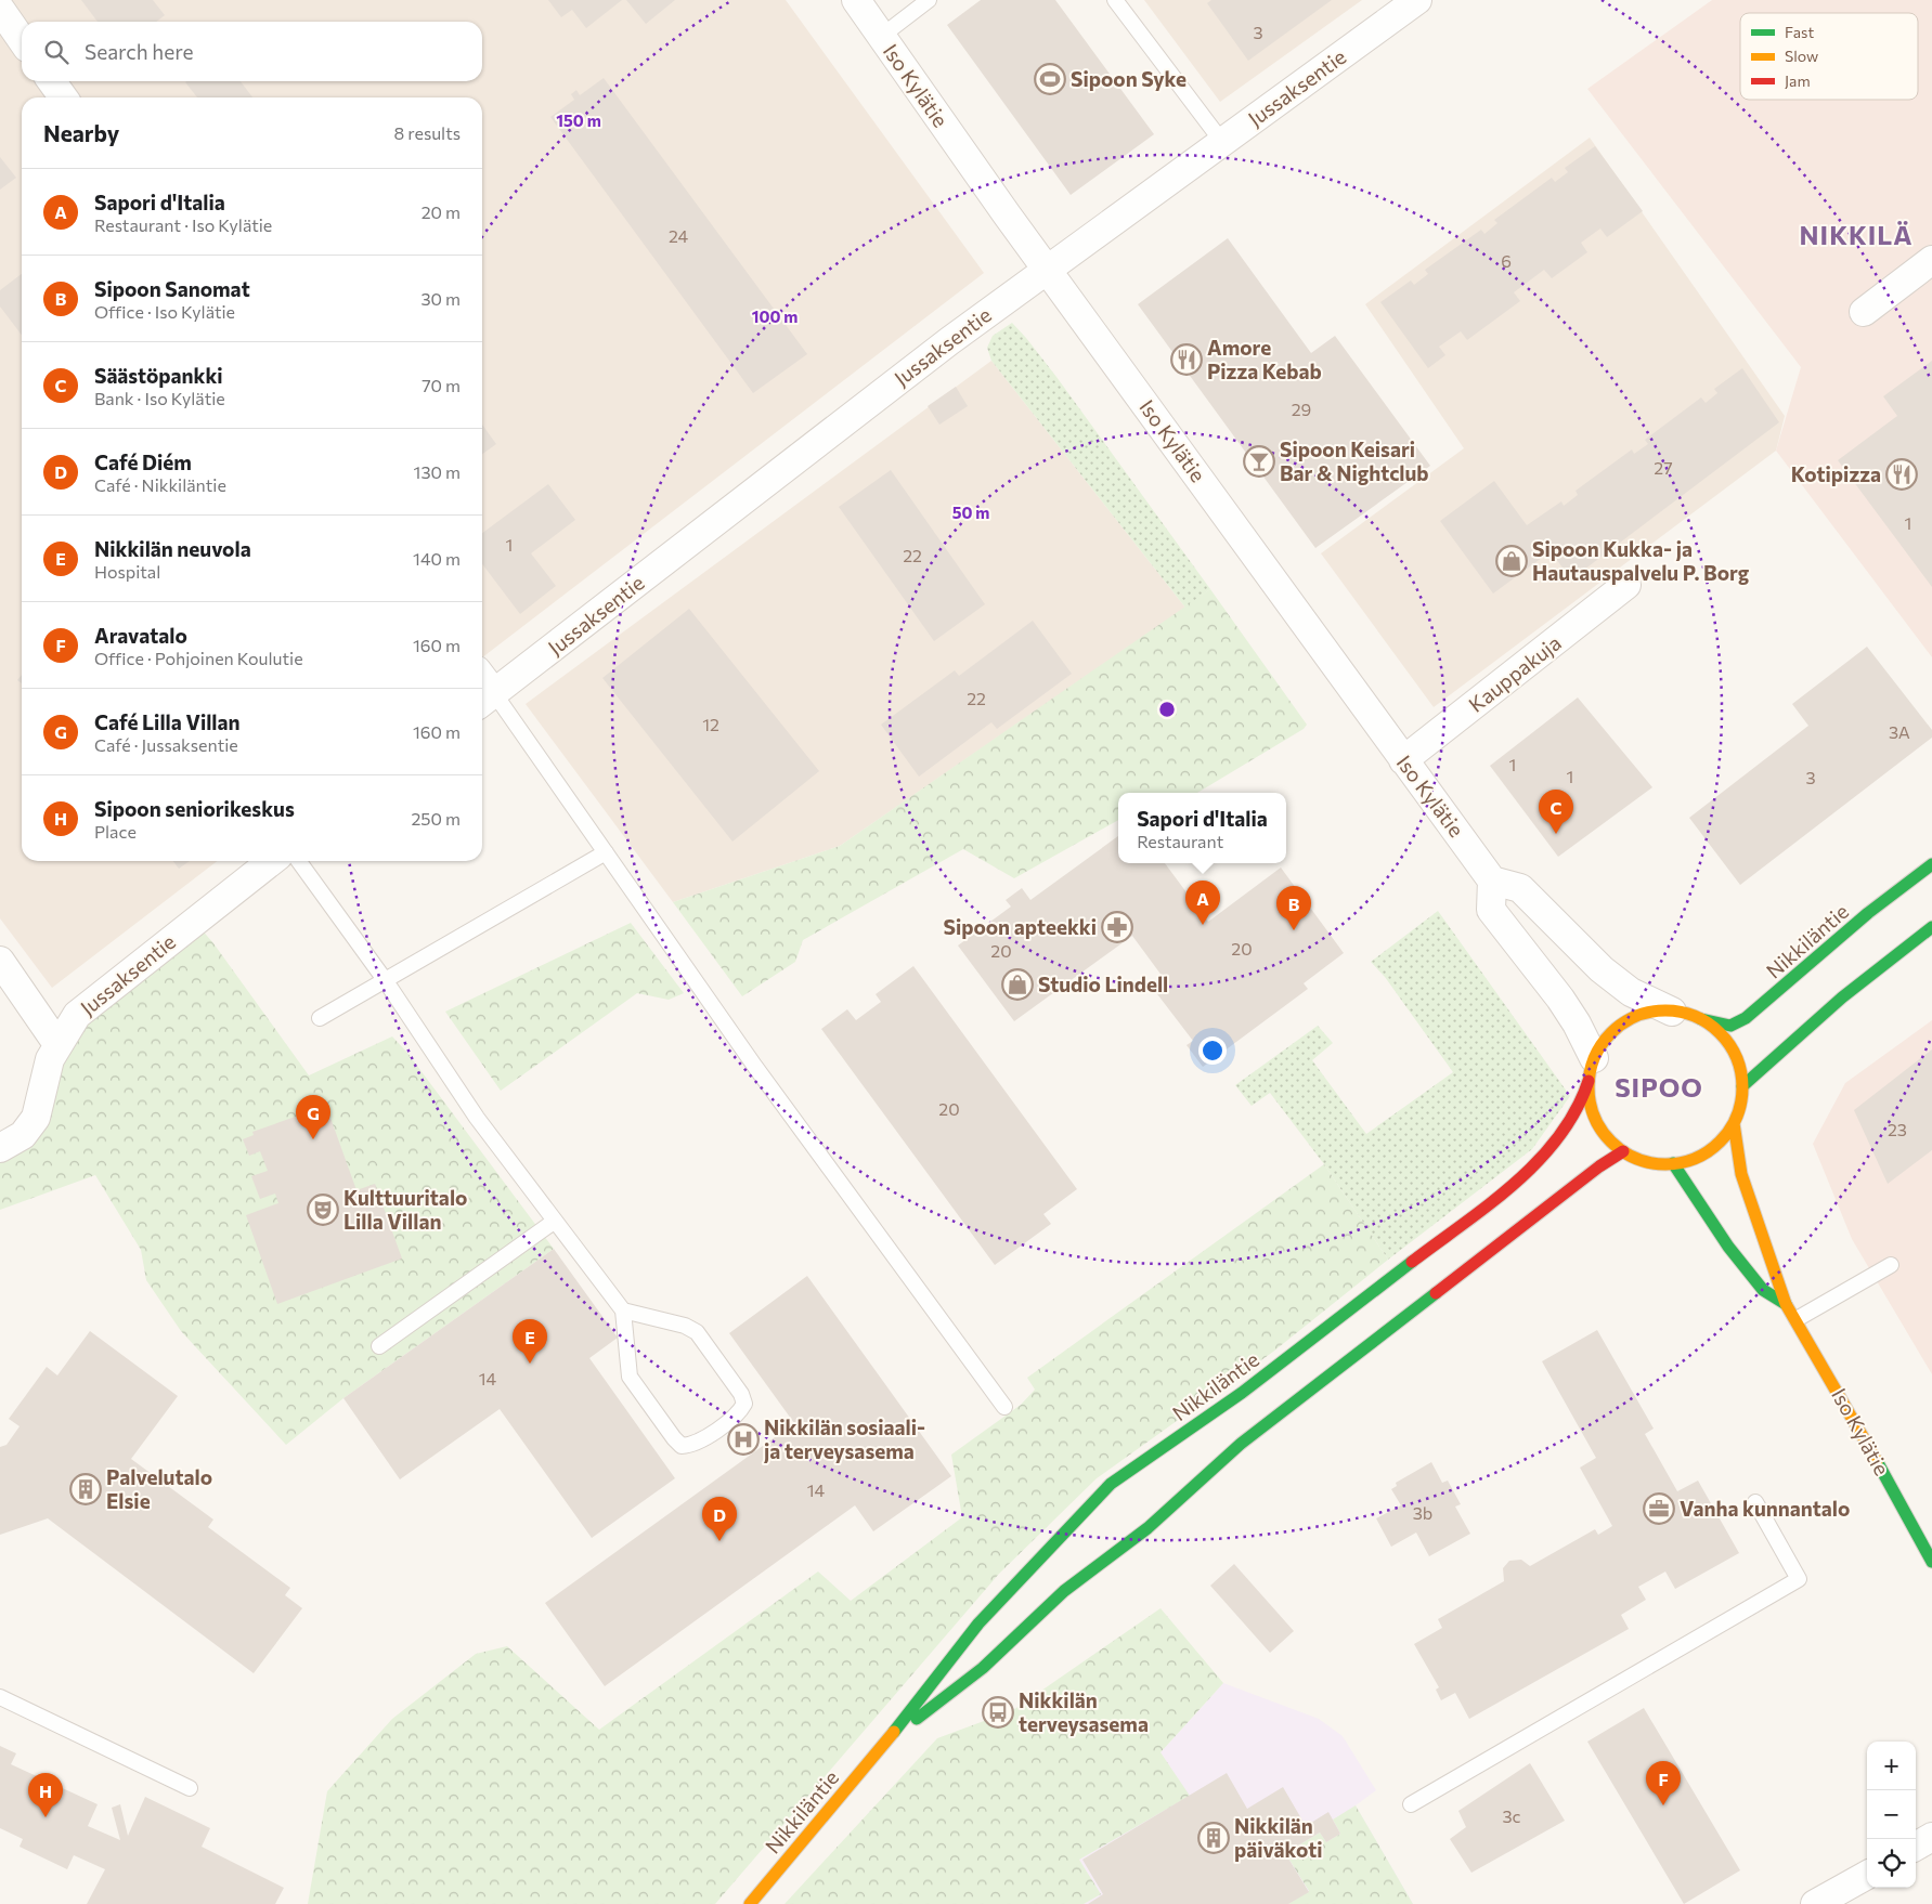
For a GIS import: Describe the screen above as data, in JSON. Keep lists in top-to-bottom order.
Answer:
{
  "streets": {
    "street": [
      "Iso Kylätie",
      "Jussaksentie",
      "Kauppakuja",
      "Nikkiläntie"
    ]
  },
  "crossings": [
    ["Iso Kylätie", "Jussaksentie"],
    ["Iso Kylätie", "Kauppakuja"],
    ["Iso Kylätie", "Nikkiläntie"]
  ],
  "districts": ["NIKKILÄ", "SIPOO"],
  "places": {
    "sports": ["Sipoon Syke"],
    "restaurant": ["Amore Pizza Kebab", "Kotipizza"],
    "bar": ["Sipoon Keisari Bar & Nightclub"],
    "shop": ["Sipoon Kukka- ja Hautauspalvelu P. Borg", "Studio Lindell"],
    "pharmacy": ["Sipoon apteekki"],
    "theatre": ["Kulttuuritalo Lilla Villan"],
    "hospital": ["Nikkilän sosiaali- ja terveysasema"],
    "building": ["Palvelutalo Elsie", "Nikkilän päiväkoti"],
    "office": ["Vanha kunnantalo"],
    "bus stop": ["Nikkilän terveysasema"]
  },
  "house_numbers": [
    "3",
    "24",
    "6",
    "29",
    "27",
    "1",
    "1",
    "22",
    "22",
    "12",
    "3A",
    "1",
    "1",
    "3",
    "20",
    "20",
    "20",
    "23",
    "14",
    "14",
    "3b",
    "3c"
  ],
  "legend": ["Fast", "Slow", "Jam"],
  "page": {
    "search": "Search here",
    "heading": ["Nearby", "8 results"],
    "list": [
      {
        "mark": "A",
        "name": "Sapori d'Italia",
        "note": "Restaurant · Iso Kylätie",
        "value": "20 m"
      },
      {
        "mark": "B",
        "name": "Sipoon Sanomat",
        "note": "Office · Iso Kylätie",
        "value": "30 m"
      },
      {
        "mark": "C",
        "name": "Säästöpankki",
        "note": "Bank · Iso Kylätie",
        "value": "70 m"
      },
      {
        "mark": "D",
        "name": "Café Diém",
        "note": "Café · Nikkiläntie",
        "value": "130 m"
      },
      {
        "mark": "E",
        "name": "Nikkilän neuvola",
        "note": "Hospital",
        "value": "140 m"
      },
      {
        "mark": "F",
        "name": "Aravatalo",
        "note": "Office · Pohjoinen Koulutie",
        "value": "160 m"
      },
      {
        "mark": "G",
        "name": "Café Lilla Villan",
        "note": "Café · Jussaksentie",
        "value": "160 m"
      },
      {
        "mark": "H",
        "name": "Sipoon seniorikeskus",
        "note": "Place",
        "value": "250 m"
      }
    ],
    "pins": [
      "C",
      "A",
      "B",
      "G",
      "E",
      "D",
      "F",
      "H"
    ],
    "popup": ["Sapori d'Italia", "Restaurant"],
    "map_buttons": ["+", "−"]
  },
  "rings": ["150 m", "100 m", "50 m"]
}
